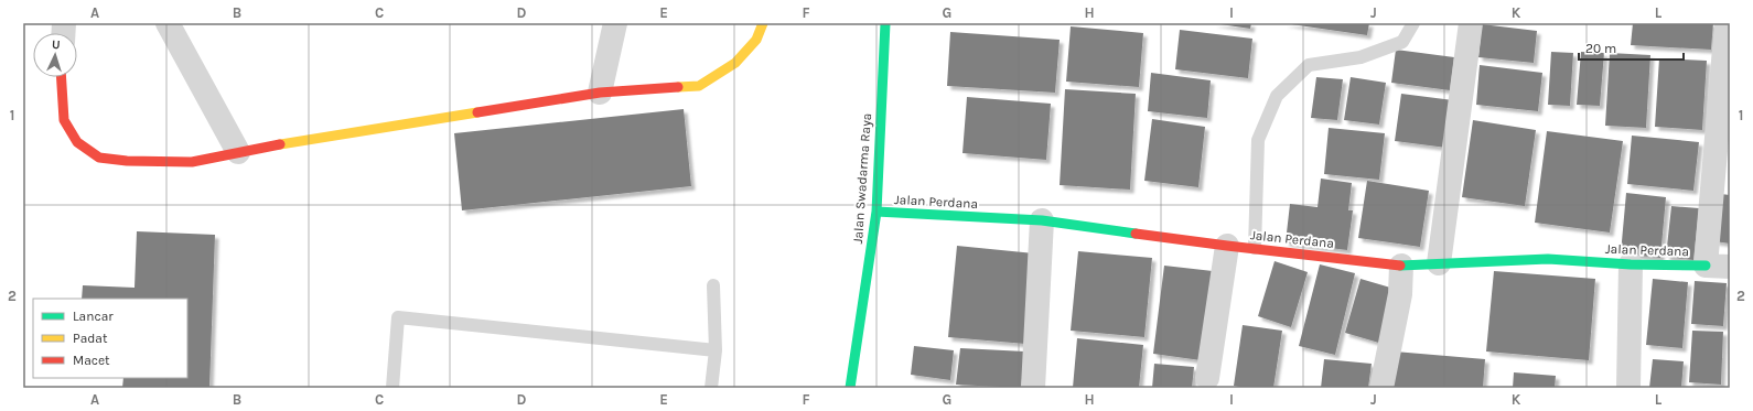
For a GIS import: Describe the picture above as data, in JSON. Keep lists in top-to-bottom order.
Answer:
{
  "streets": {
    "street": ["Jalan Swadarma Raya", "Jalan Perdana"]
  },
  "crossings": [
    ["Jalan Swadarma Raya", "Jalan Perdana"]
  ],
  "legend": ["Lancar", "Padat", "Macet"],
  "scale_bar": "20 m",
  "north": "top",
  "grid": {
    "columns": [
      "A",
      "B",
      "C",
      "D",
      "E",
      "F",
      "G",
      "H",
      "I",
      "J",
      "K",
      "L"
    ],
    "rows": ["1", "2"]
  }
}
